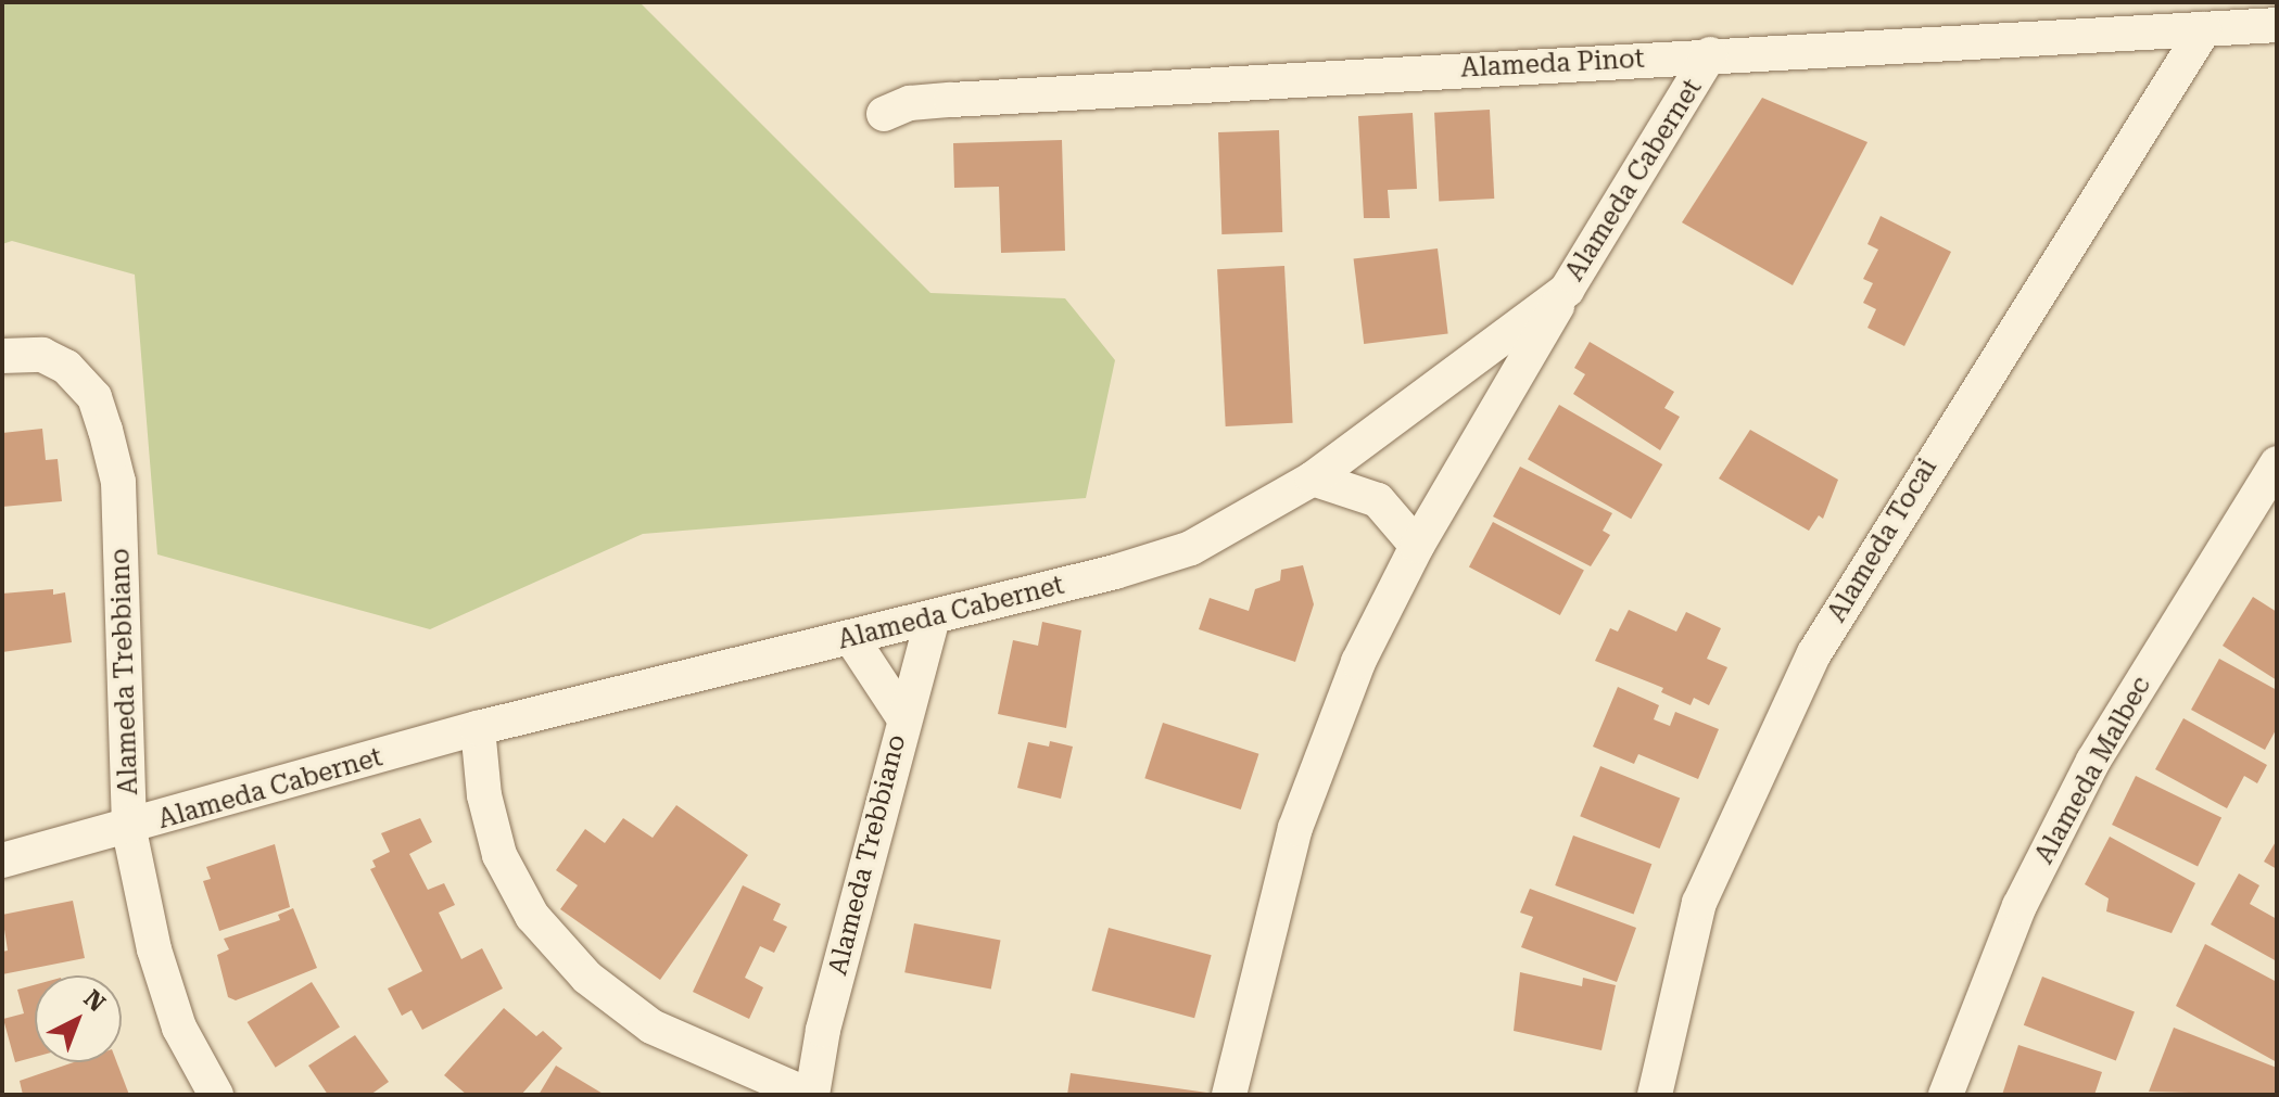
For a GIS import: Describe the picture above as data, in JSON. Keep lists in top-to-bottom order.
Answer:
{
  "streets": {
    "street": [
      "Alameda Pinot",
      "Alameda Cabernet",
      "Alameda Tocai",
      "Alameda Trebbiano",
      "Alameda Malbec"
    ]
  },
  "crossings": [
    ["Alameda Pinot", "Alameda Cabernet"],
    ["Alameda Pinot", "Alameda Tocai"],
    ["Alameda Cabernet", "Alameda Trebbiano"]
  ],
  "north": "top right"
}
